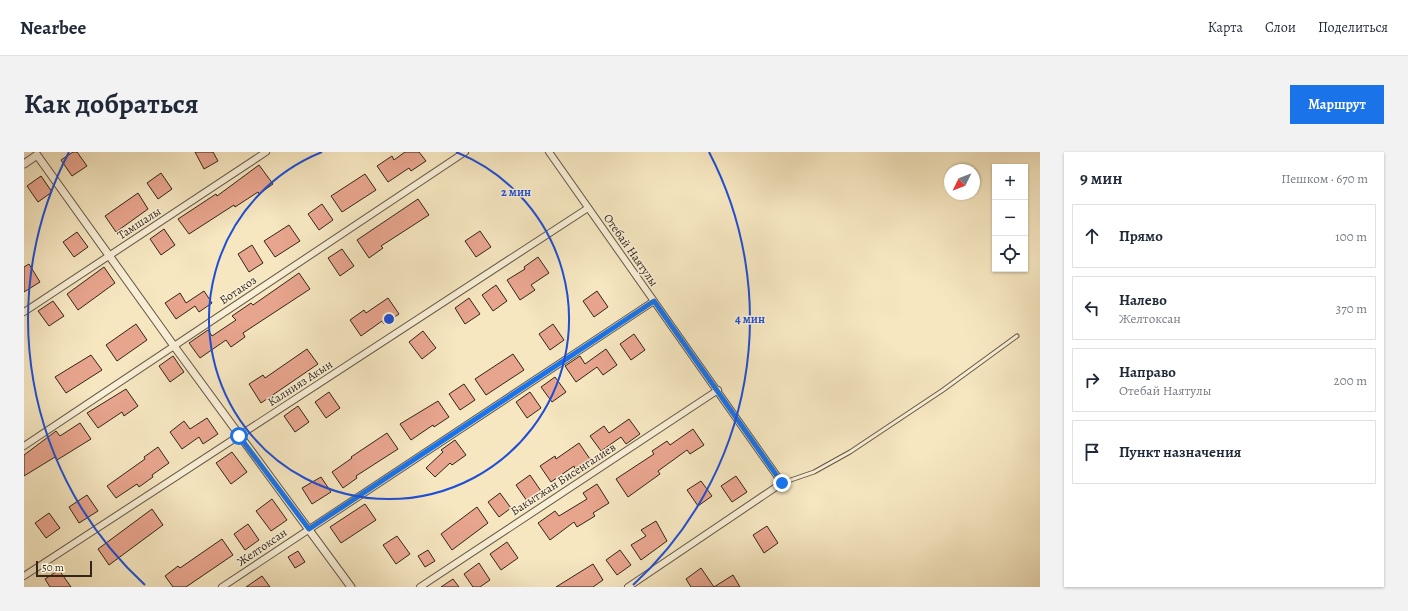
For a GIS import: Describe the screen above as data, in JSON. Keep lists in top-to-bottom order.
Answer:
{
  "streets": {
    "street": [
      "Тамшалы",
      "Отебай Наятулы",
      "Ботакоз",
      "Калнияз Акын",
      "Бакытжан Бисенгалиев",
      "Желтоксан"
    ]
  },
  "crossings": [
    ["Отебай Наятулы", "Калнияз Акын"],
    ["Отебай Наятулы", "Бакытжан Бисенгалиев"],
    ["Отебай Наятулы", "Желтоксан"]
  ],
  "scale_bar": "50 m",
  "north": "bottom left",
  "page": {
    "header": "Nearbee",
    "nav": ["Карта", "Слои", "Поделиться"],
    "title": "Как добраться",
    "buttons": "Маршрут",
    "heading": ["9 мин", "Пешком · 670 m"],
    "map_buttons": ["+", "−"],
    "list": [
      ["Прямо", "100 m"],
      ["Налево", "Желтоксан", "370 m"],
      ["Направо", "Отебай Наятулы", "200 m"],
      "Пункт назначения"
    ],
    "scale": "50 m"
  },
  "rings": ["2 мин", "4 мин"]
}
